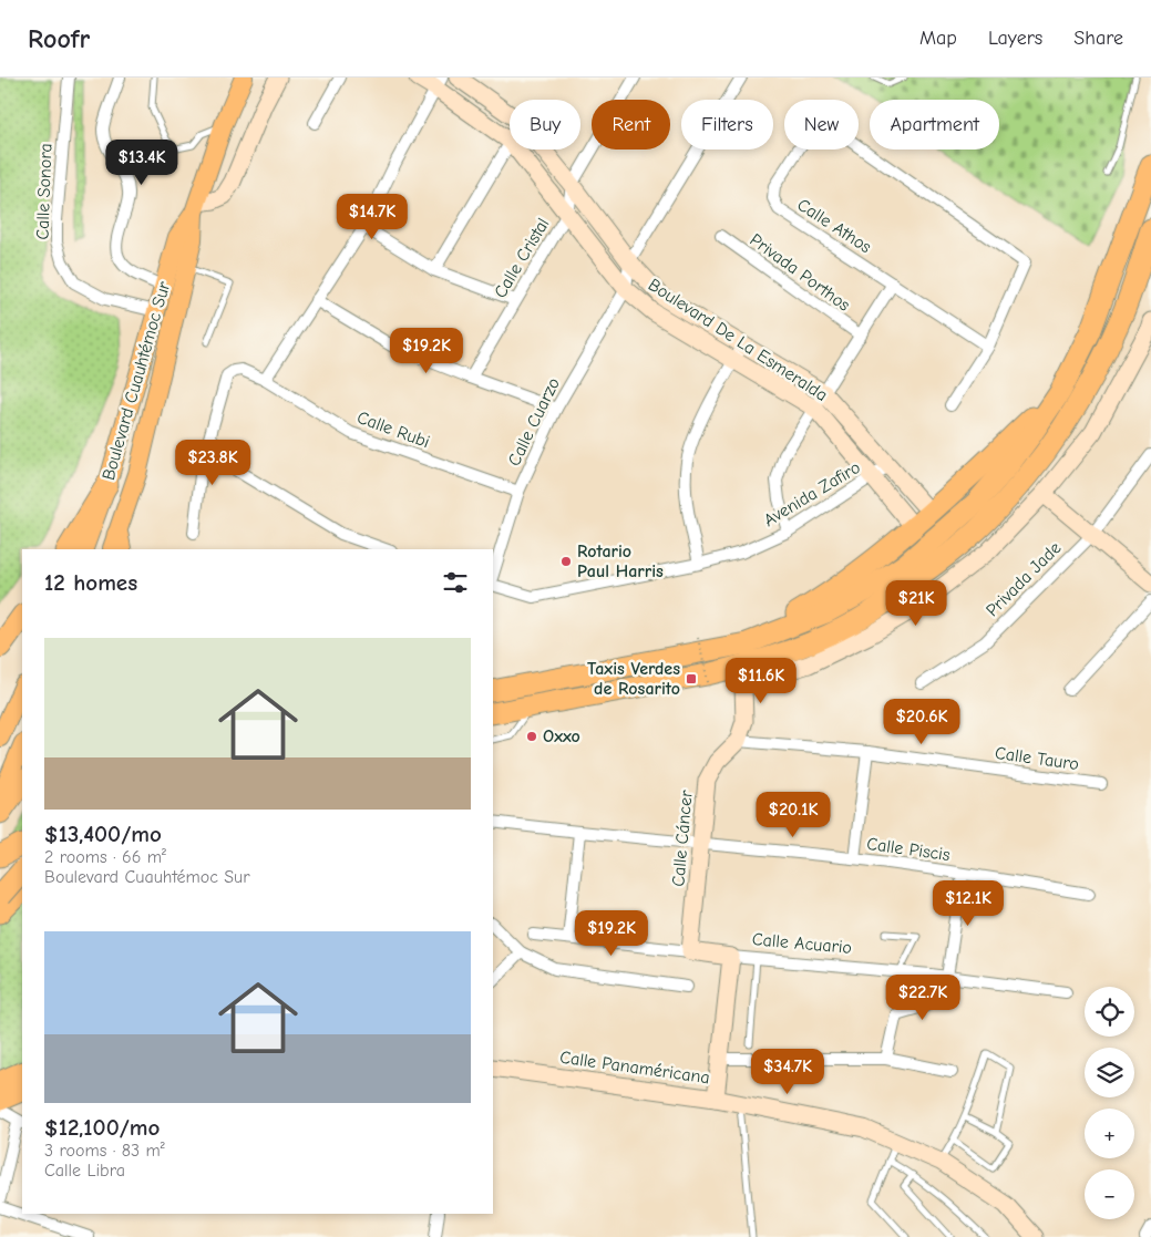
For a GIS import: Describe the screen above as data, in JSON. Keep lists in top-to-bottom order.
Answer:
{
  "streets": {
    "main road": ["Boulevard Cuauhtémoc Sur"],
    "street": [
      "Calle Sonora",
      "Calle Athos",
      "Calle Cristal",
      "Privada Porthos",
      "Boulevard De La Esmeralda",
      "Calle Cuarzo",
      "Calle Rubi",
      "Avenida Zafiro",
      "Privada Jade",
      "Calle Tauro",
      "Calle Cáncer",
      "Calle Piscis",
      "Calle Acuario",
      "Calle Panaméricana"
    ]
  },
  "crossings": [
    ["Calle Sonora", "Boulevard Cuauhtémoc Sur"],
    ["Calle Cristal", "Boulevard De La Esmeralda"],
    ["Boulevard De La Esmeralda", "Calle Cuarzo"],
    ["Boulevard De La Esmeralda", "Avenida Zafiro"],
    ["Calle Cuarzo", "Calle Rubi"],
    ["Calle Tauro", "Calle Cáncer"],
    ["Calle Cáncer", "Calle Piscis"],
    ["Calle Cáncer", "Calle Acuario"]
  ],
  "places": {
    "other": ["Rotario Paul Harris", "Oxxo"],
    "transit": ["Taxis Verdes de Rosarito"]
  },
  "page": {
    "header": "Roofr",
    "nav": ["Map", "Layers", "Share"],
    "chip": [
      "Buy",
      "Rent",
      "Filters",
      "New",
      "Apartment"
    ],
    "price": [
      "$13.4K",
      "$14.7K",
      "$19.2K",
      "$23.8K",
      "$21K",
      "$11.6K",
      "$20.6K",
      "$20.1K",
      "$12.1K",
      "$19.2K",
      "$22.7K",
      "$34.7K"
    ],
    "heading": "12 homes",
    "list": [
      {
        "name": "$13,400/mo",
        "note": "2 rooms · 66 m² · Boulevard Cuauhtémoc Sur"
      },
      {
        "name": "$12,100/mo",
        "note": "3 rooms · 83 m² · Calle Libra"
      }
    ],
    "map_buttons": ["+", "−"]
  }
}
